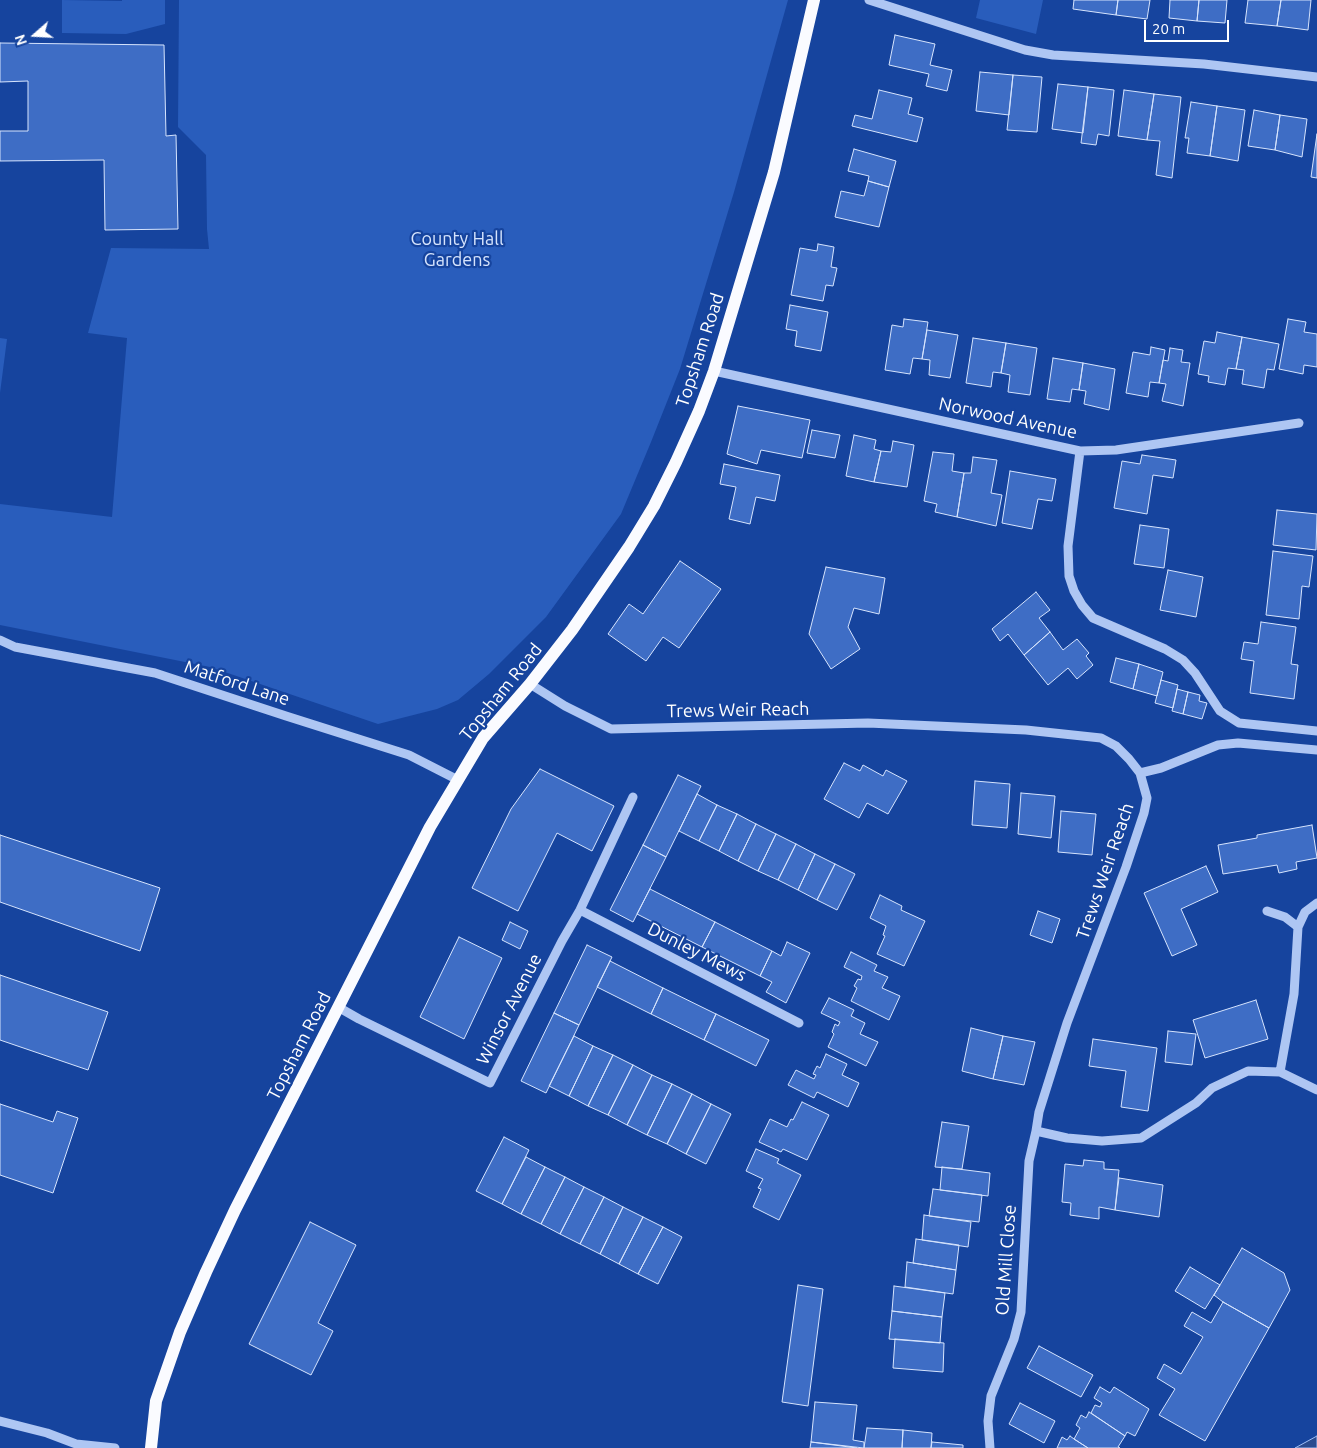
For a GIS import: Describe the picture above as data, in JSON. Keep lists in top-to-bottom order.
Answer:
{
  "streets": {
    "main road": ["Topsham Road"],
    "street": [
      "Norwood Avenue",
      "Matford Lane",
      "Trews Weir Reach",
      "Dunley Mews",
      "Winsor Avenue",
      "Old Mill Close"
    ]
  },
  "crossings": [
    ["Topsham Road", "Norwood Avenue"],
    ["Topsham Road", "Matford Lane"],
    ["Topsham Road", "Trews Weir Reach"],
    ["Topsham Road", "Winsor Avenue"],
    ["Trews Weir Reach", "Old Mill Close"],
    ["Dunley Mews", "Winsor Avenue"]
  ],
  "parks": ["County Hall Gardens"],
  "scale_bar": "20 m",
  "north": "left"
}
